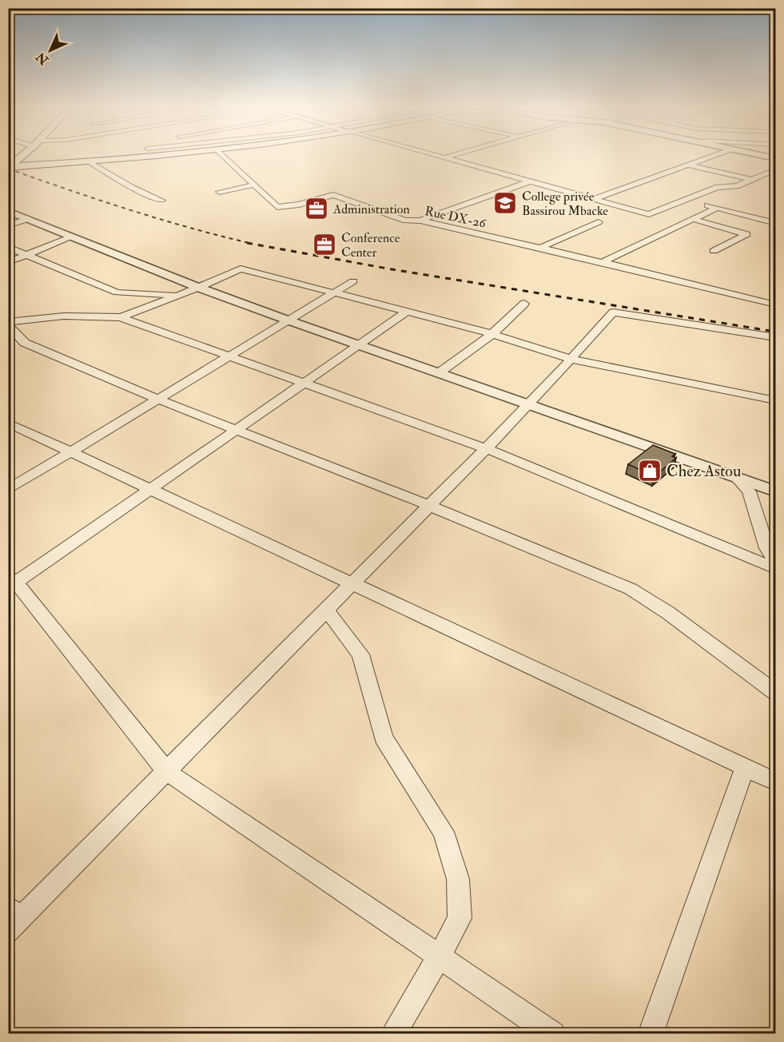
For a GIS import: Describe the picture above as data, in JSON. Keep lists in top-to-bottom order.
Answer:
{
  "streets": {
    "street": ["Rue DX-26"]
  },
  "places": {
    "school or university": ["College privée Bassirou Mbacke"],
    "office": ["Administration", "Conference Center"],
    "shop": ["Chez Astou"]
  },
  "north": "bottom left"
}
